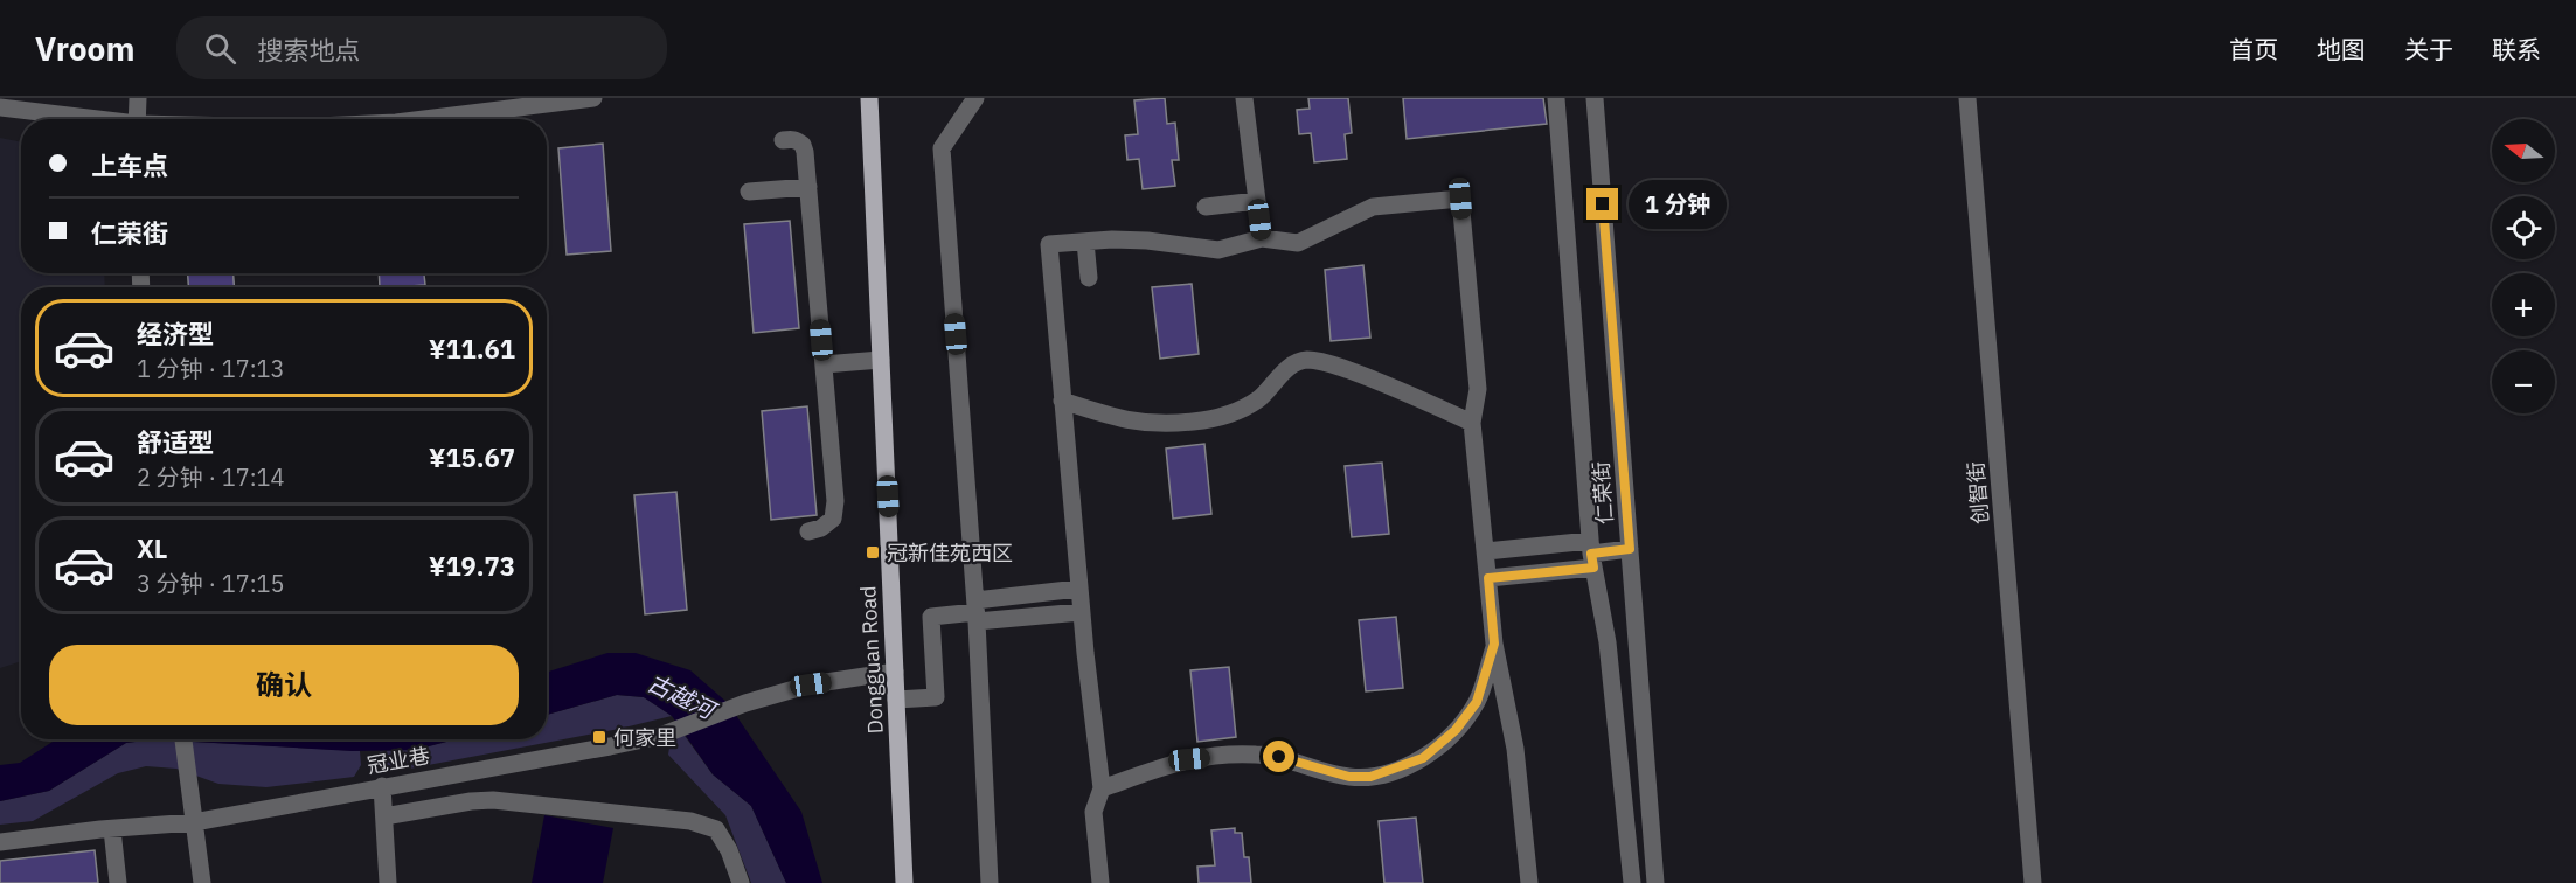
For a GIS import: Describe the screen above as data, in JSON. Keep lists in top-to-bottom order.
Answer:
{
  "streets": {
    "main road": ["Dongguan Road"],
    "street": ["仁荣街", "创智街", "冠业巷"]
  },
  "crossings": [
    ["Dongguan Road", "冠业巷"]
  ],
  "water": ["古越河"],
  "places": {
    "transit": ["冠新佳苑西区", "何家里"]
  },
  "north": "left",
  "page": {
    "header": "Vroom",
    "search": "搜索地点",
    "nav": [
      "首页",
      "地图",
      "关于",
      "联系"
    ],
    "map_buttons": ["+", "−"],
    "banner": ["上车点", "仁荣街"],
    "bubble": "1 分钟",
    "list": [
      {
        "name": "经济型",
        "note": "1 分钟 · 17:13",
        "value": "¥11.61"
      },
      {
        "name": "舒适型",
        "note": "2 分钟 · 17:14",
        "value": "¥15.67"
      },
      {
        "name": "XL",
        "note": "3 分钟 · 17:15",
        "value": "¥19.73"
      }
    ],
    "buttons": "确认"
  }
}
